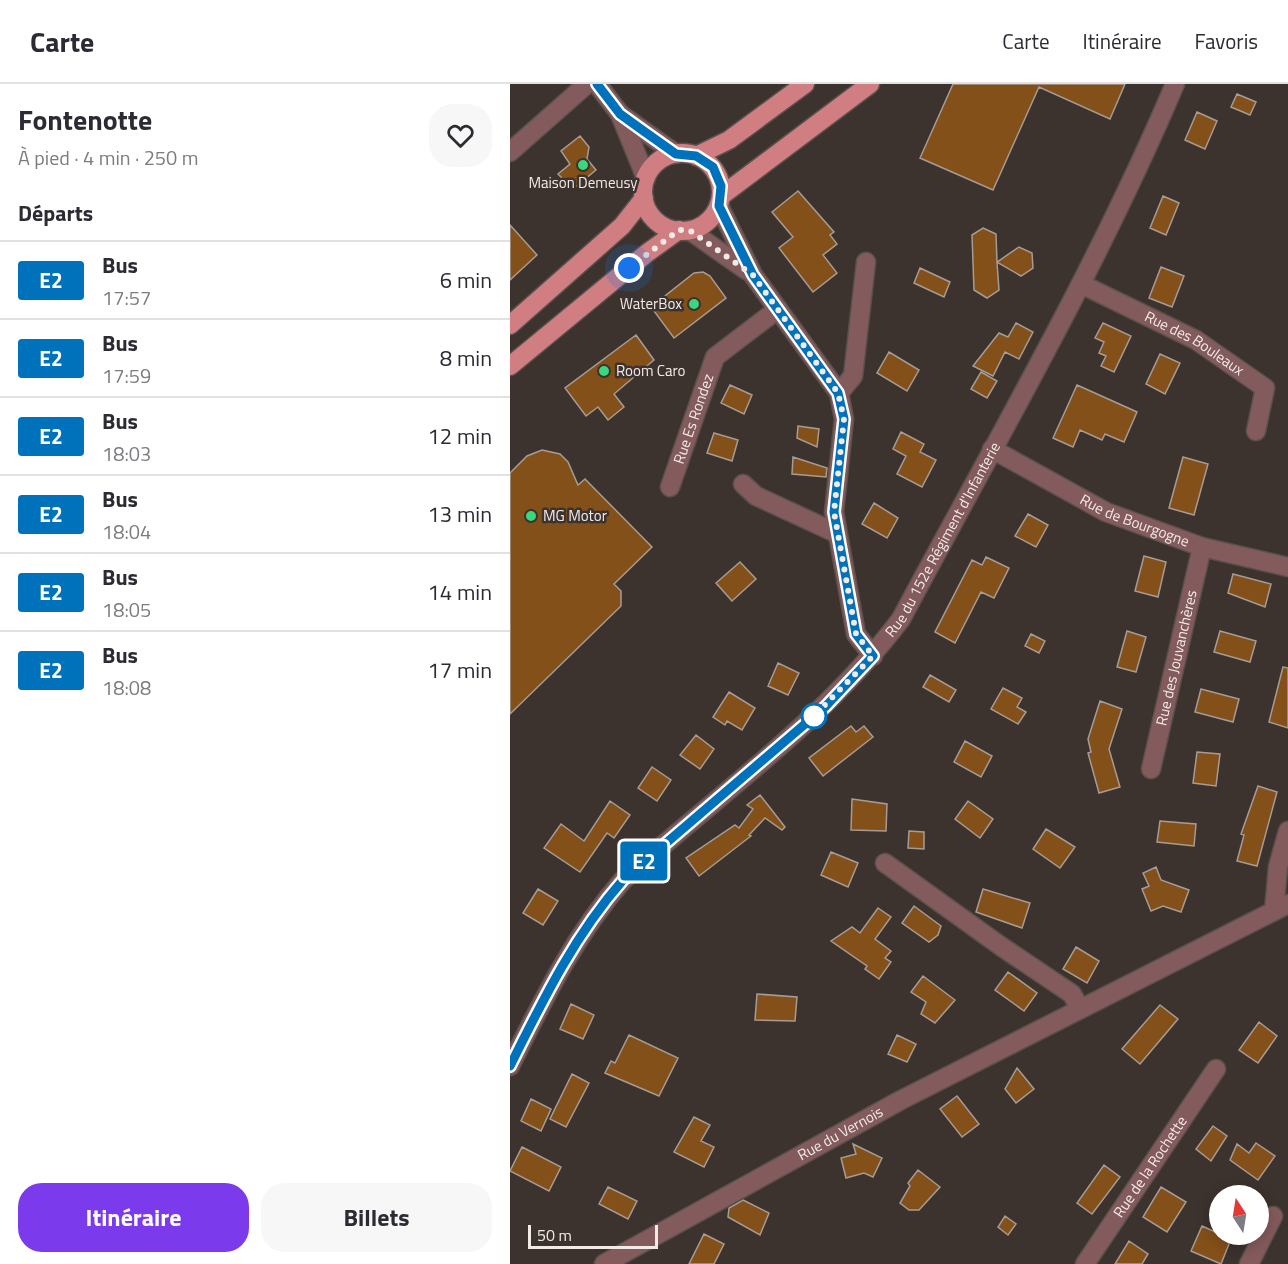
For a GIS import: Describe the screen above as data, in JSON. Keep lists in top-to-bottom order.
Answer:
{
  "streets": {
    "street": [
      "Rue des Bouleaux",
      "Rue Es Rondez",
      "Rue de Bourgogne",
      "Rue du 152e Régiment d'Infanterie",
      "Rue des Jouvanchères",
      "Rue du Vernois",
      "Rue de la Rochette"
    ]
  },
  "crossings": [
    ["Rue des Bouleaux", "Rue du 152e Régiment d'Infanterie"],
    ["Rue de Bourgogne", "Rue du 152e Régiment d'Infanterie"],
    ["Rue de Bourgogne", "Rue des Jouvanchères"]
  ],
  "places": [
    "Maison Demeusy",
    "WaterBox",
    "Room Caro",
    "MG Motor"
  ],
  "lines": ["bus line E2"],
  "scale_bar": "50 m",
  "north": "top",
  "page": {
    "header": "Carte",
    "nav": ["Carte", "Itinéraire", "Favoris"],
    "heading": [
      ["Fontenotte", "À pied · 4 min · 250 m"],
      "Départs"
    ],
    "on_map": "E2",
    "list": [
      {
        "mark": "E2",
        "name": "Bus",
        "note": "17:57",
        "value": "6 min"
      },
      {
        "mark": "E2",
        "name": "Bus",
        "note": "17:59",
        "value": "8 min"
      },
      {
        "mark": "E2",
        "name": "Bus",
        "note": "18:03",
        "value": "12 min"
      },
      {
        "mark": "E2",
        "name": "Bus",
        "note": "18:04",
        "value": "13 min"
      },
      {
        "mark": "E2",
        "name": "Bus",
        "note": "18:05",
        "value": "14 min"
      },
      {
        "mark": "E2",
        "name": "Bus",
        "note": "18:08",
        "value": "17 min"
      }
    ],
    "buttons": ["Itinéraire", "Billets"],
    "scale": "50 m"
  }
}
